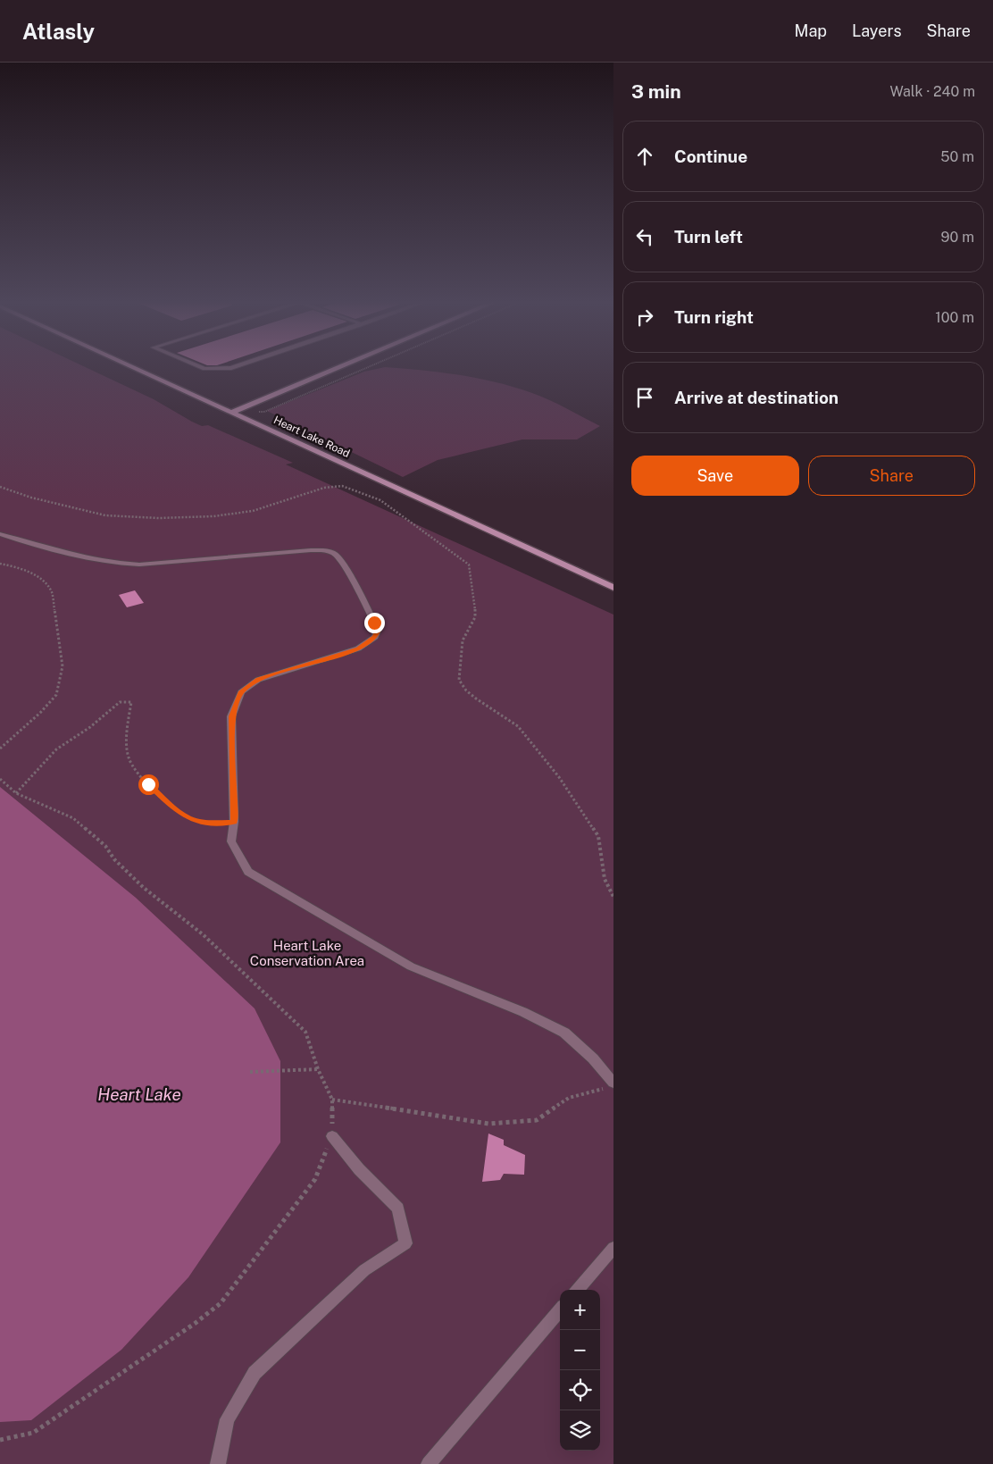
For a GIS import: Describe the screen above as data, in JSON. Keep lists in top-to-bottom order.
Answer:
{
  "streets": {
    "street": ["Heart Lake Road"]
  },
  "water": ["Heart Lake"],
  "parks": ["Heart Lake Conservation Area"],
  "page": {
    "header": "Atlasly",
    "nav": ["Map", "Layers", "Share"],
    "heading": ["3 min", "Walk · 240 m"],
    "list": [
      ["Continue", "50 m"],
      ["Turn left", "90 m"],
      ["Turn right", "100 m"],
      "Arrive at destination"
    ],
    "buttons": ["Save", "Share"],
    "map_buttons": ["+", "−"]
  }
}
